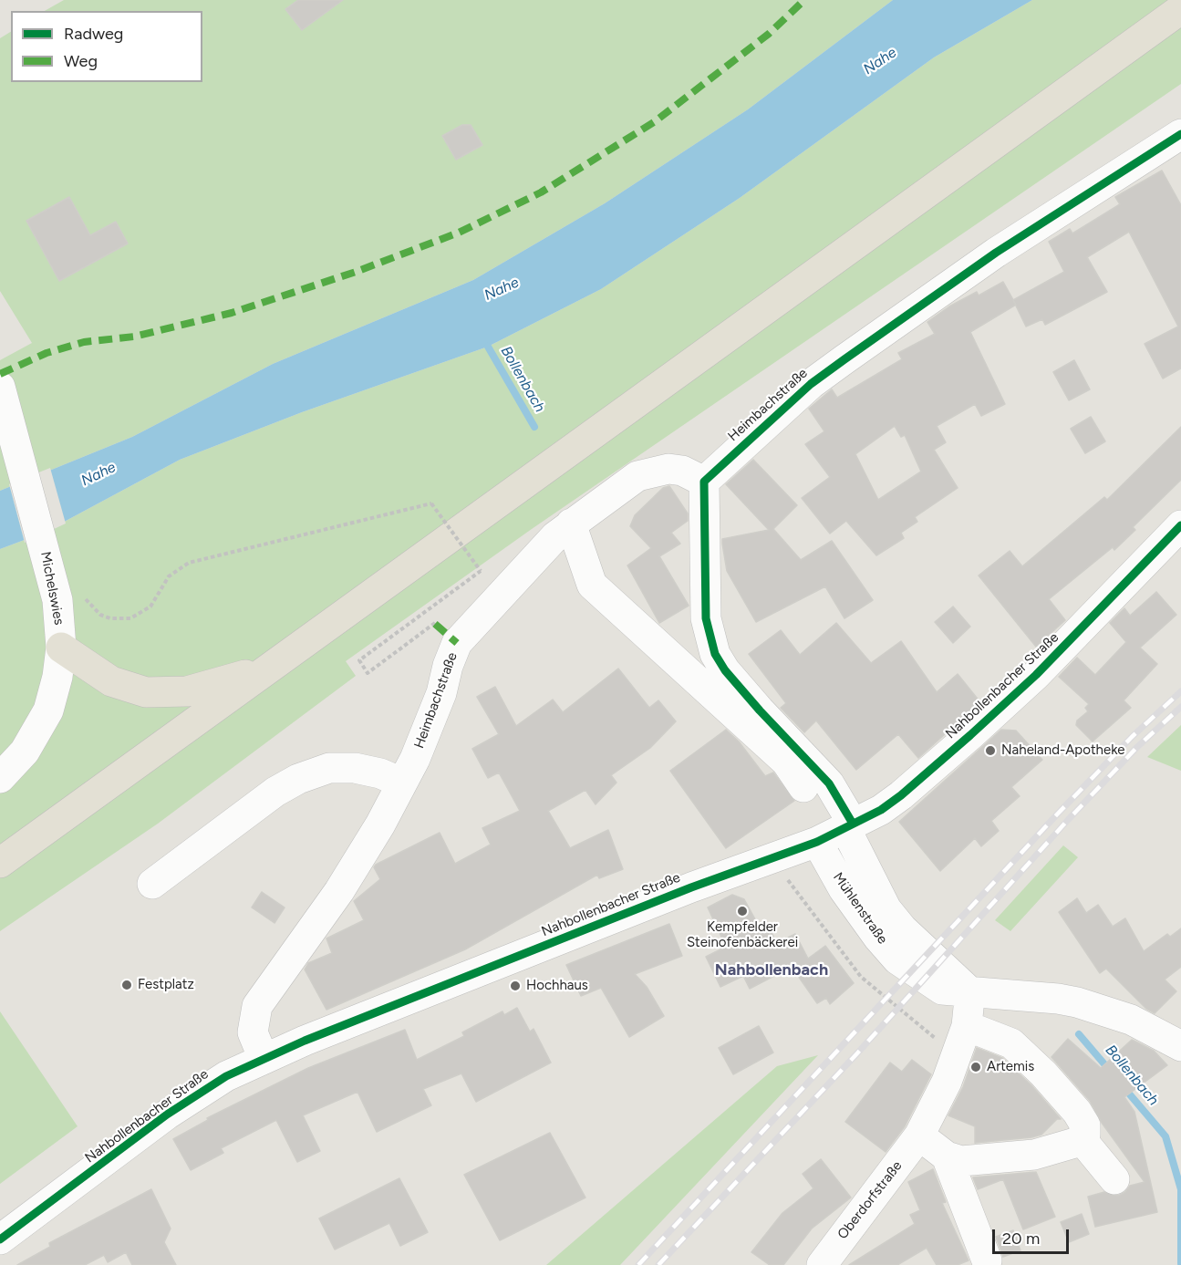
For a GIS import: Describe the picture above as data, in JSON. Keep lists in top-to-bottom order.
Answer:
{
  "streets": {
    "street": [
      "Heimbachstraße",
      "Michelswies",
      "Nahbollenbacher Straße",
      "Mühlenstraße",
      "Oberdorfstraße"
    ]
  },
  "crossings": [
    ["Heimbachstraße", "Nahbollenbacher Straße"],
    ["Nahbollenbacher Straße", "Mühlenstraße"],
    ["Mühlenstraße", "Oberdorfstraße"]
  ],
  "districts": ["Nahbollenbach"],
  "water": ["Nahe", "Bollenbach"],
  "places": [
    "Naheland-Apotheke",
    "Kempfelder Steinofenbäckerei",
    "Festplatz",
    "Hochhaus",
    "Artemis"
  ],
  "legend": ["Radweg", "Weg"],
  "scale_bar": "20 m"
}
